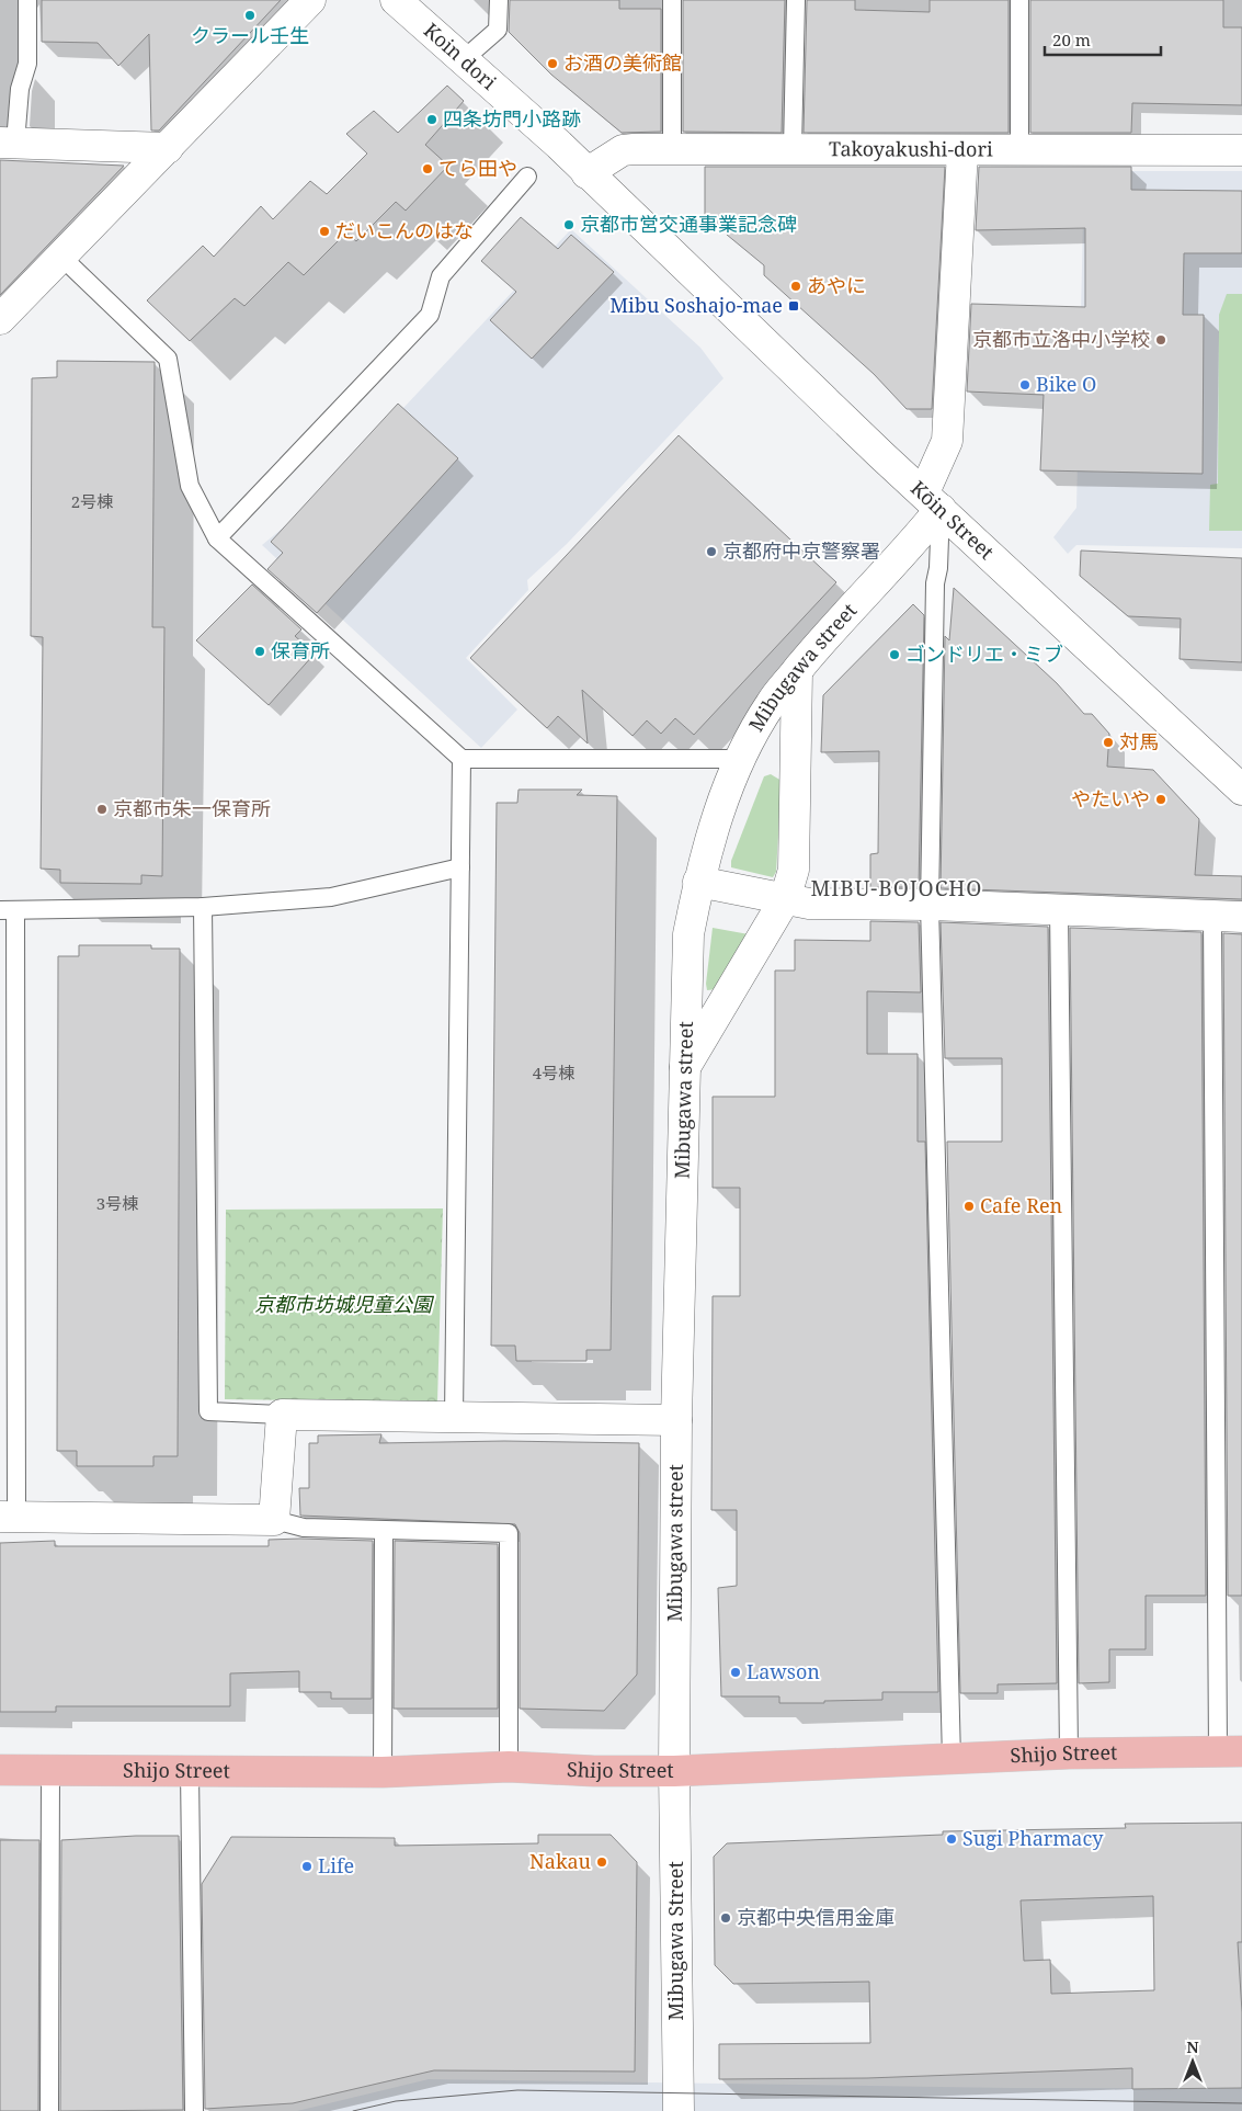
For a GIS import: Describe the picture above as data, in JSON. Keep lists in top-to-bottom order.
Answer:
{
  "streets": {
    "main road": ["Shijo Street"],
    "street": [
      "Koin dori",
      "Takoyakushi-dori",
      "Kōin Street",
      "Mibugawa street",
      "Mibugawa Street"
    ]
  },
  "crossings": [
    ["Koin dori", "Takoyakushi-dori"],
    ["Koin dori", "Kōin Street"],
    ["Takoyakushi-dori", "Kōin Street"],
    ["Takoyakushi-dori", "Mibugawa street"],
    ["Kōin Street", "Mibugawa street"],
    ["Mibugawa street", "Shijo Street"],
    ["Mibugawa street", "Mibugawa Street"],
    ["Shijo Street", "Mibugawa Street"]
  ],
  "districts": ["MIBU-BOJOCHO"],
  "parks": ["京都市坊城児童公園"],
  "places": {
    "other": [
      "クラール壬生",
      "お酒の美術館",
      "四条坊門小路跡",
      "てら田や",
      "京都市営交通事業記念碑",
      "だいこんのはな",
      "あやに",
      "京都市立洛中小学校",
      "Bike O",
      "京都府中京警察署",
      "保育所",
      "ゴンドリエ・ミブ",
      "対馬",
      "やたいや",
      "京都市朱一保育所",
      "Cafe Ren",
      "Lawson",
      "Sugi Pharmacy",
      "Nakau",
      "Life",
      "京都中央信用金庫"
    ],
    "transit": ["Mibu Soshajo-mae"]
  },
  "house_numbers": ["2号棟", "4号棟", "3号棟"],
  "scale_bar": "20 m",
  "north": "top"
}
